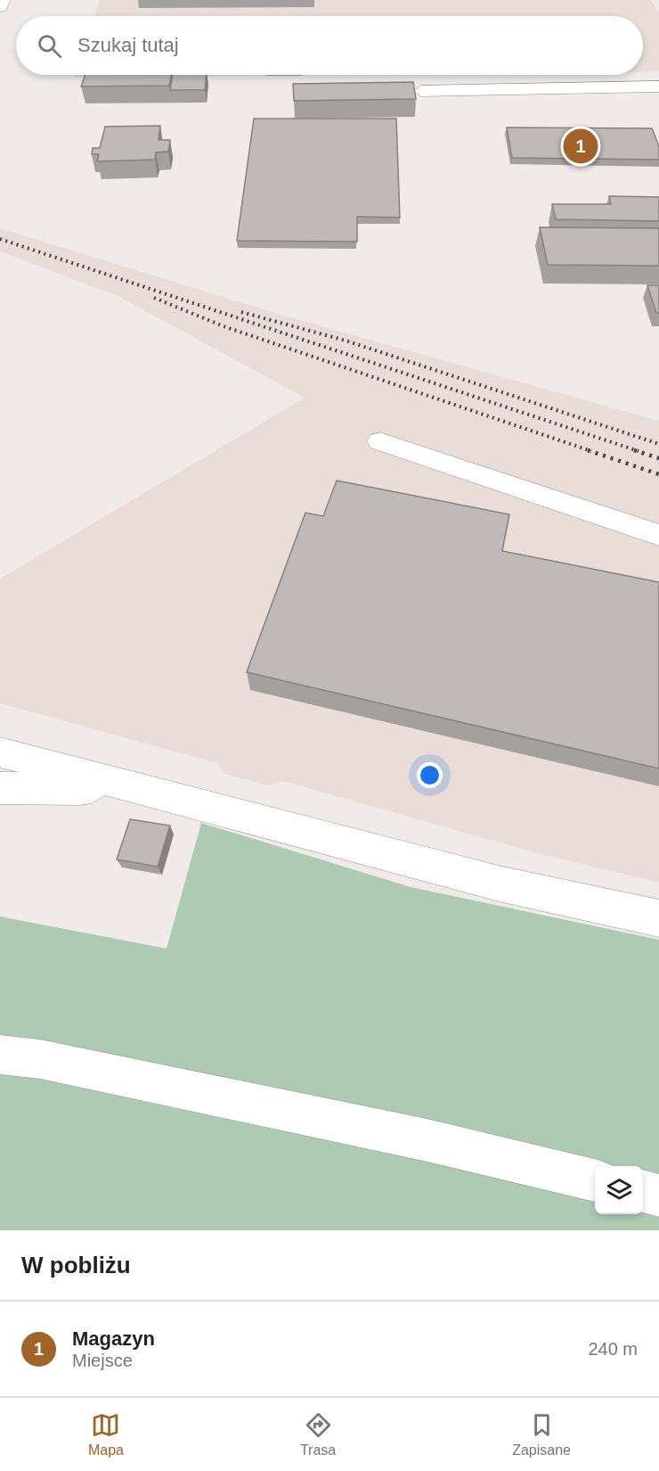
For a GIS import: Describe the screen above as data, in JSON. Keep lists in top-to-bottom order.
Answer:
{
  "page": {
    "search": "Szukaj tutaj",
    "pins": "1",
    "heading": "W pobliżu",
    "list": [
      {
        "mark": "1",
        "name": "Magazyn",
        "note": "Miejsce",
        "value": "240 m"
      }
    ],
    "nav": ["Mapa", "Trasa", "Zapisane"]
  }
}
